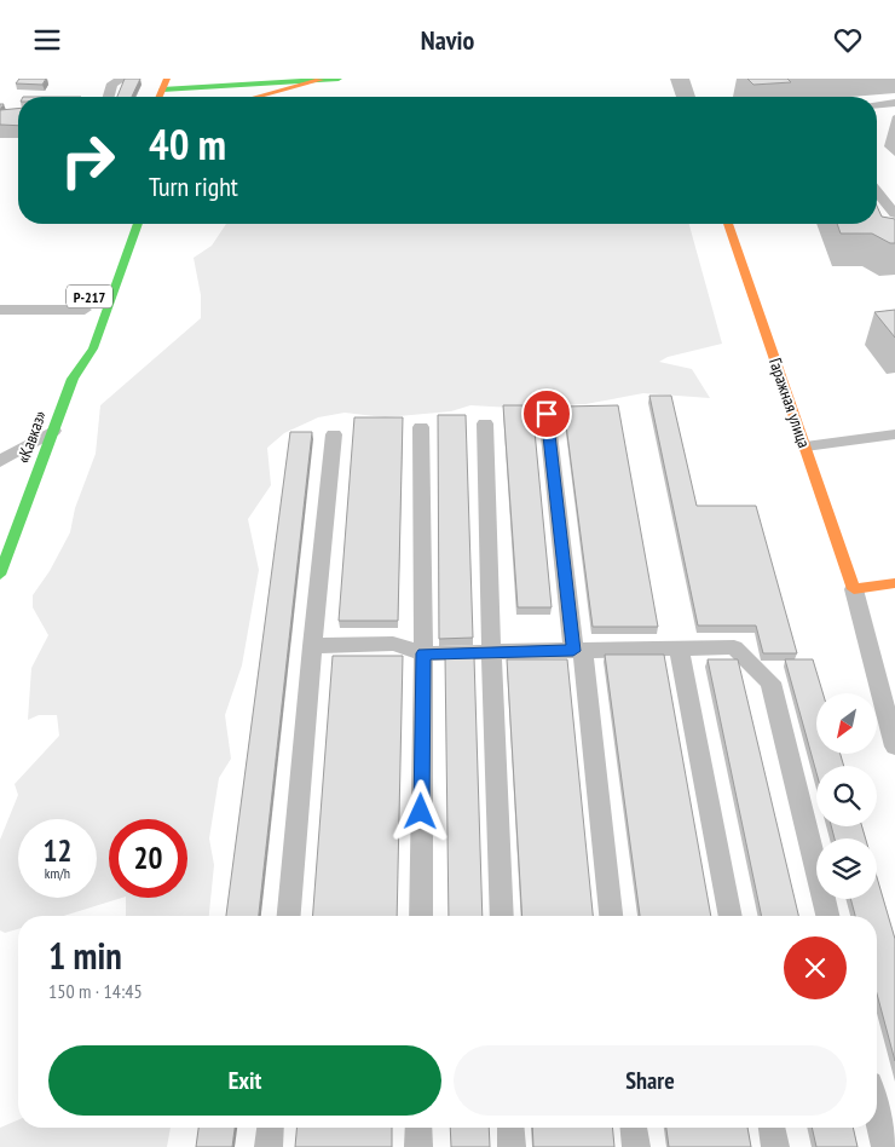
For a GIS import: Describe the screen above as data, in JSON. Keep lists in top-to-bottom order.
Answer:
{
  "streets": {
    "main road": ["Р-217", "Гаражная улица", "«Кавказ»"]
  },
  "north": "bottom left",
  "page": {
    "header": "Navio",
    "turn": ["40 m", "Turn right"],
    "speed": "12 km/h",
    "limit": "20",
    "heading": ["1 min", "150 m · 14:45"],
    "buttons": ["Exit", "Share"]
  }
}
